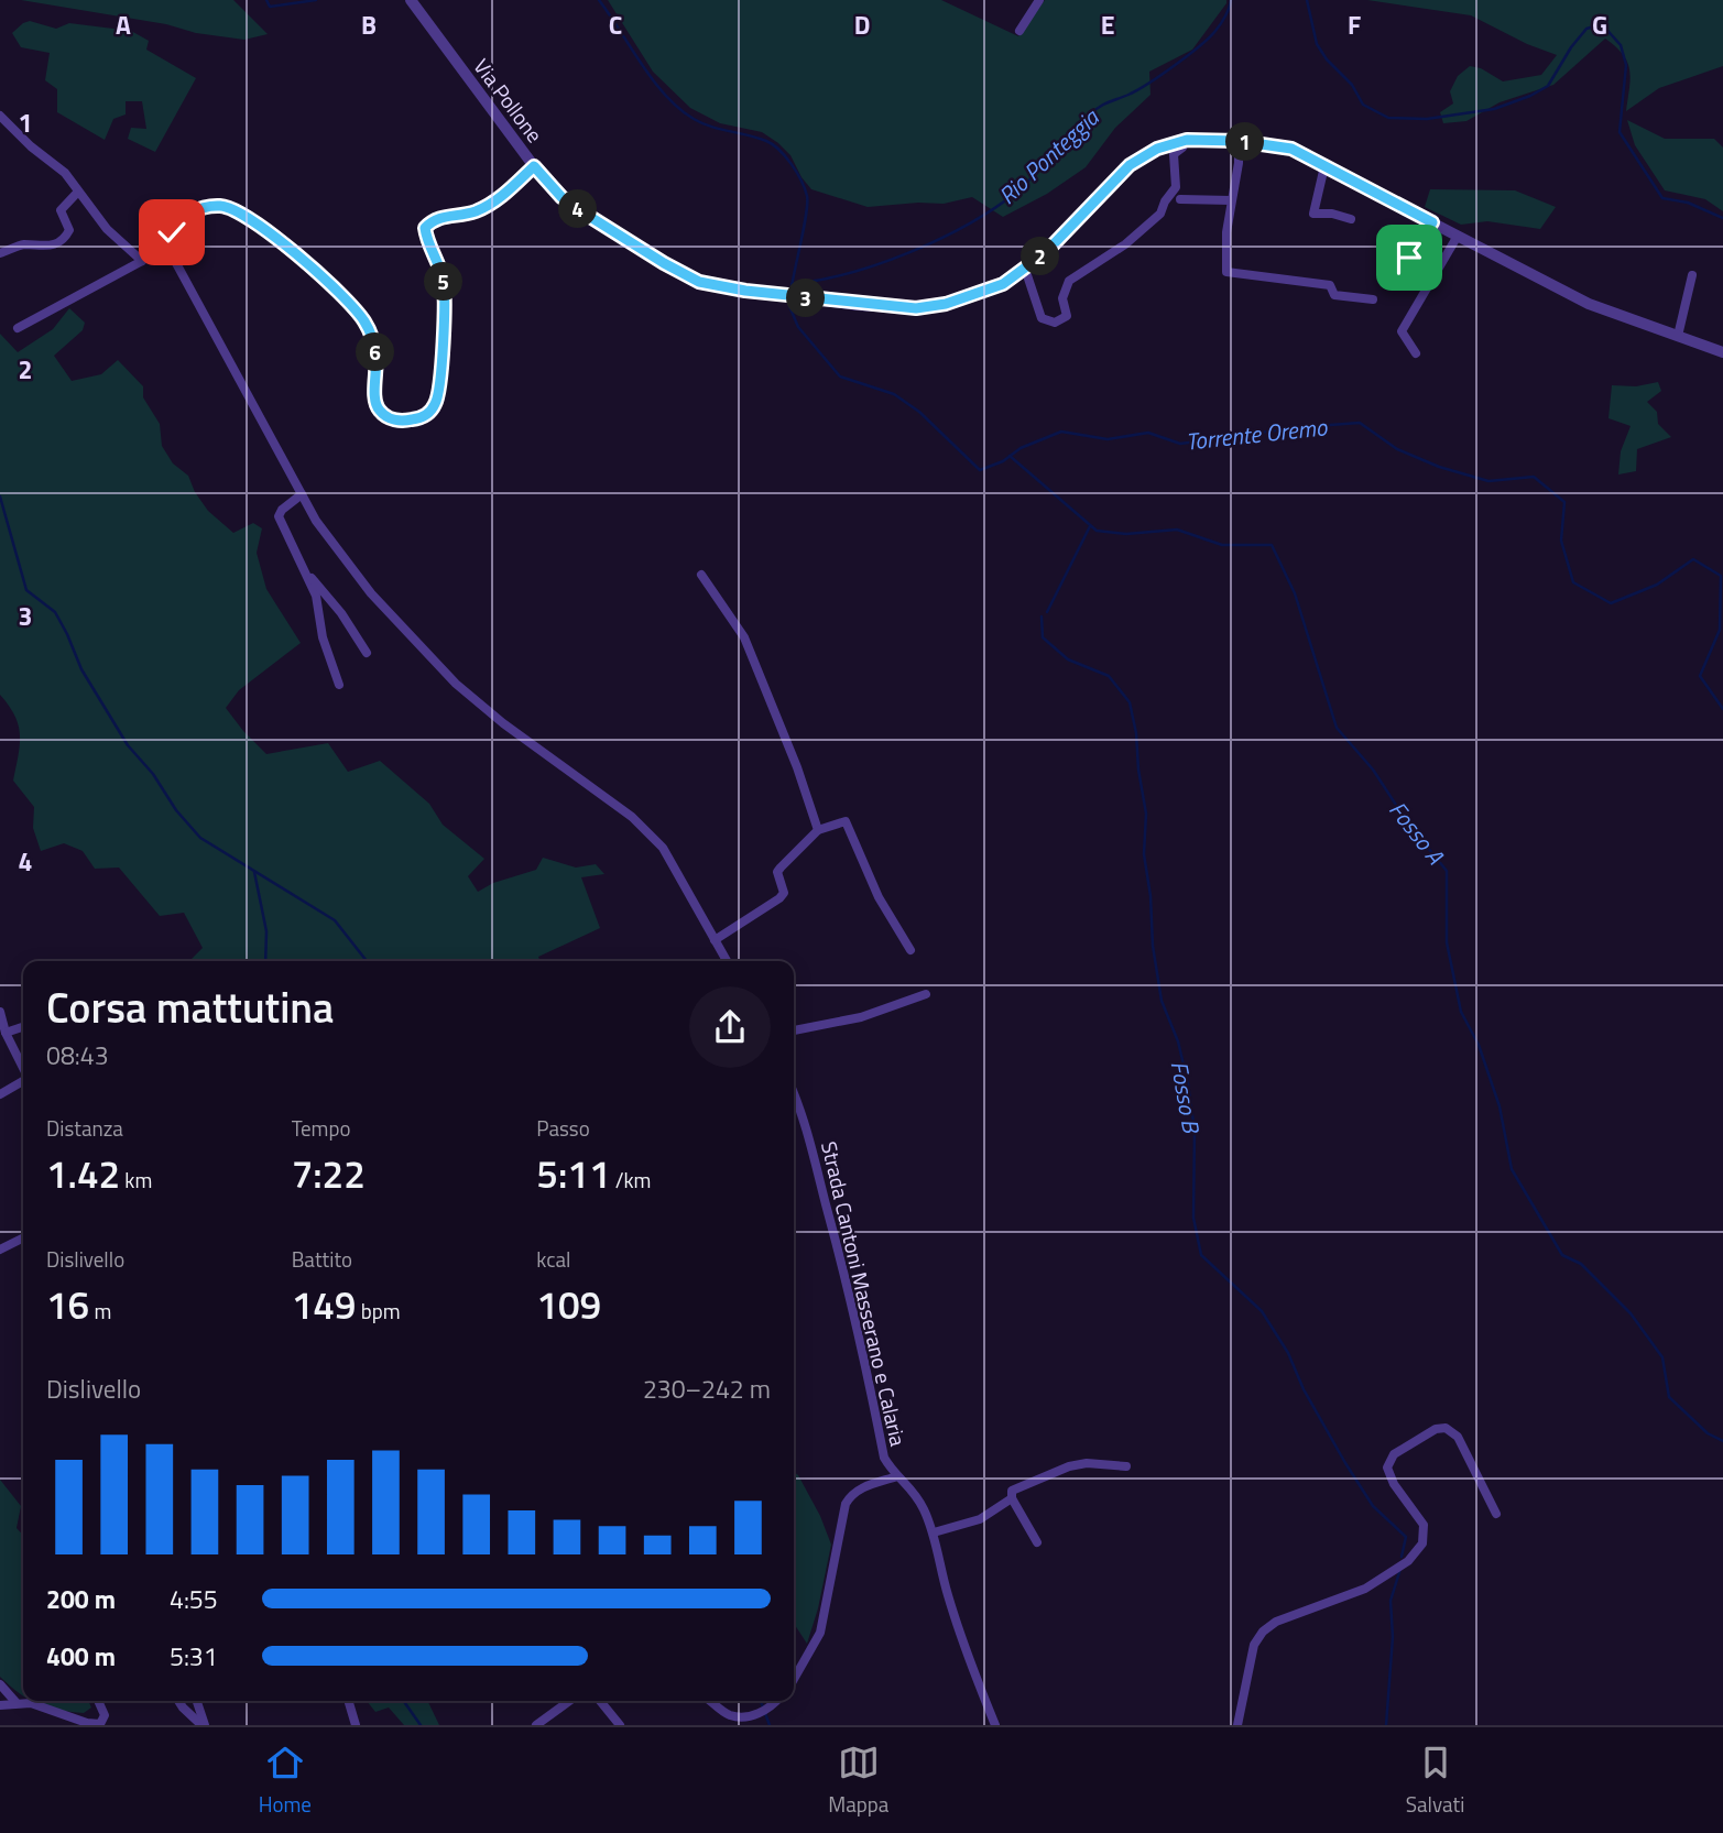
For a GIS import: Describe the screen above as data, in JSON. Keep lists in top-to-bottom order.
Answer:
{
  "streets": {
    "street": ["Via Pollone", "Strada Cantoni Masserano e Calaria"]
  },
  "water": [
    "Rio Ponteggia",
    "Torrente Oremo",
    "Fosso A",
    "Fosso B"
  ],
  "page": {
    "pins": [
      "1",
      "4",
      "2",
      "5",
      "3",
      "6"
    ],
    "heading": ["Corsa mattutina", "08:43"],
    "stats": [
      ["Distanza", "1.42 km"],
      ["Tempo", "7:22"],
      ["Passo", "5:11 /km"],
      ["Dislivello", "16 m"],
      ["Battito", "149 bpm"],
      ["kcal", "109"]
    ],
    "chart": ["Dislivello", "230–242 m"],
    "list": [
      {
        "name": "200 m",
        "note": "4:55"
      },
      {
        "name": "400 m",
        "note": "5:31"
      }
    ],
    "tabs": ["Home", "Mappa", "Salvati"]
  },
  "grid": {
    "columns": [
      "A",
      "B",
      "C",
      "D",
      "E",
      "F",
      "G"
    ],
    "rows": [
      "1",
      "2",
      "3",
      "4"
    ]
  }
}
